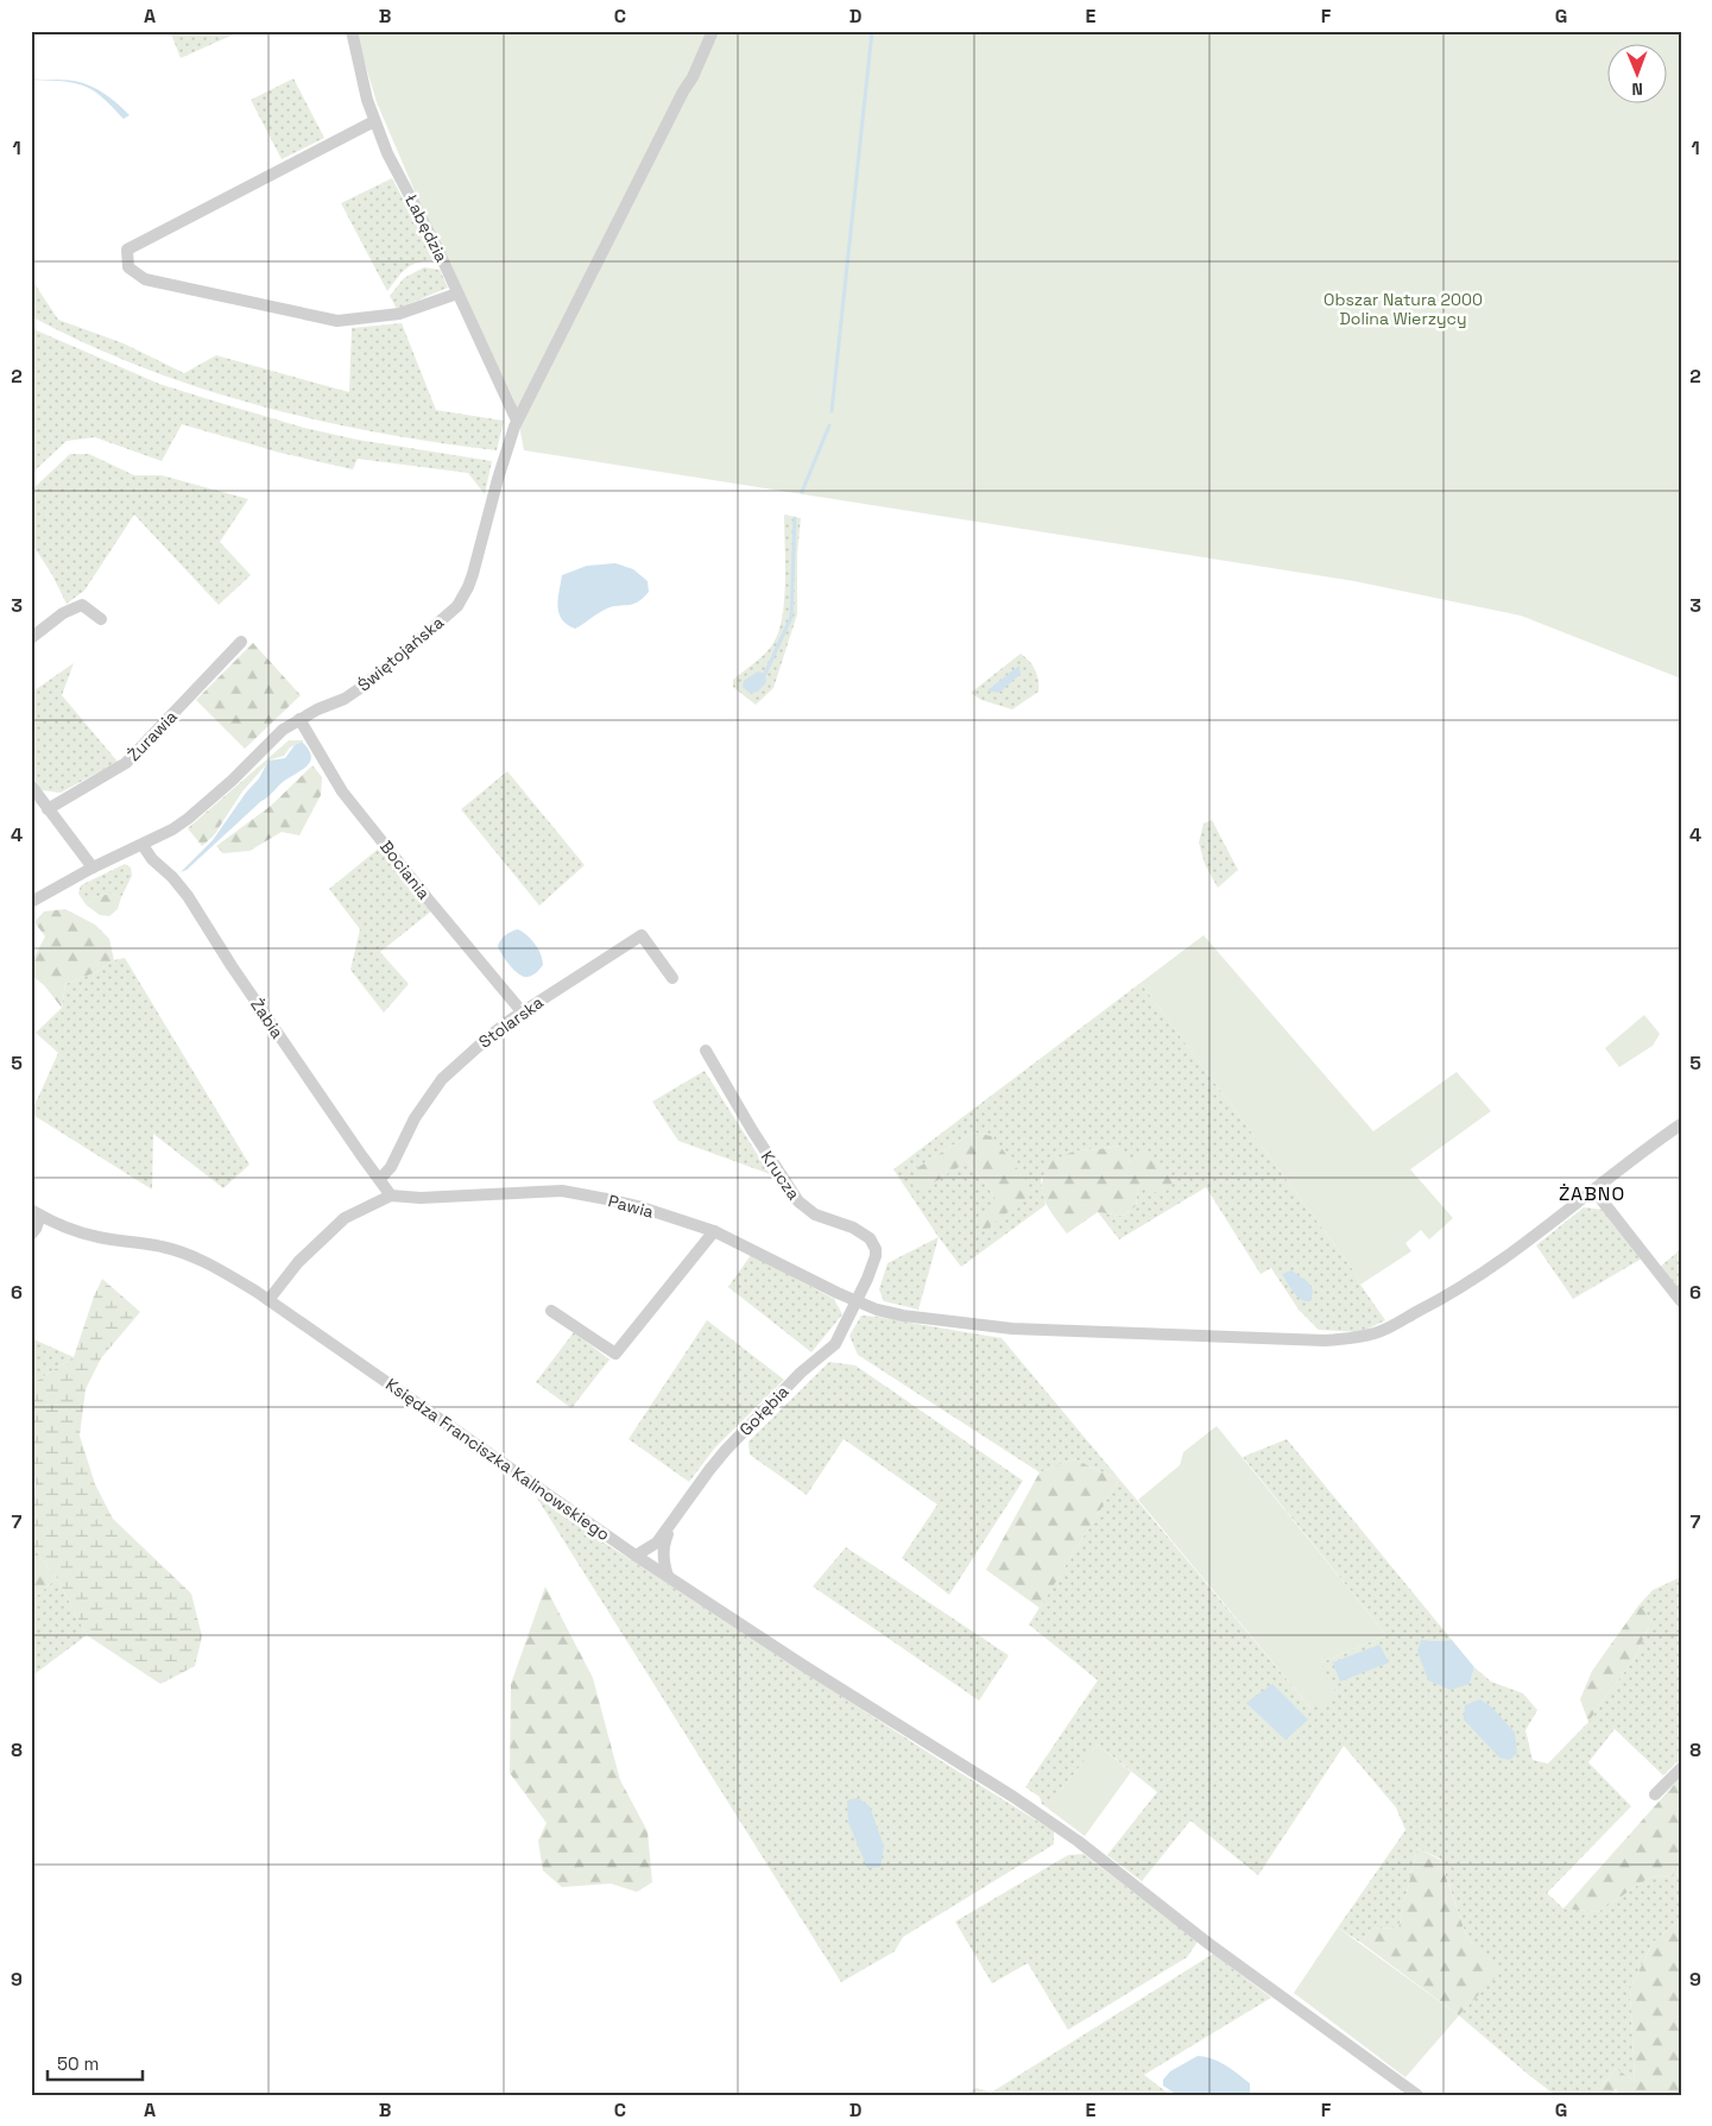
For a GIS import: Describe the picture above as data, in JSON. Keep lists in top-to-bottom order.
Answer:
{
  "streets": {
    "street": [
      "Łabędzia",
      "Świętojańska",
      "Żurawia",
      "Bociania",
      "Żabia",
      "Stolarska",
      "Krucza",
      "Pawia",
      "Gołębia",
      "Księdza Franciszka Kalinowskiego"
    ]
  },
  "crossings": [
    ["Łabędzia", "Świętojańska"],
    ["Świętojańska", "Bociania"],
    ["Świętojańska", "Żabia"],
    ["Bociania", "Stolarska"],
    ["Żabia", "Stolarska"],
    ["Żabia", "Pawia"],
    ["Krucza", "Pawia"],
    ["Krucza", "Gołębia"],
    ["Pawia", "Gołębia"],
    ["Pawia", "Księdza Franciszka Kalinowskiego"],
    ["Gołębia", "Księdza Franciszka Kalinowskiego"]
  ],
  "districts": ["ŻABNO"],
  "parks": ["Obszar Natura 2000 Dolina Wierzycy"],
  "scale_bar": "50 m",
  "north": "bottom",
  "grid": {
    "columns": [
      "A",
      "B",
      "C",
      "D",
      "E",
      "F",
      "G"
    ],
    "rows": [
      "1",
      "2",
      "3",
      "4",
      "5",
      "6",
      "7",
      "8",
      "9"
    ]
  }
}
